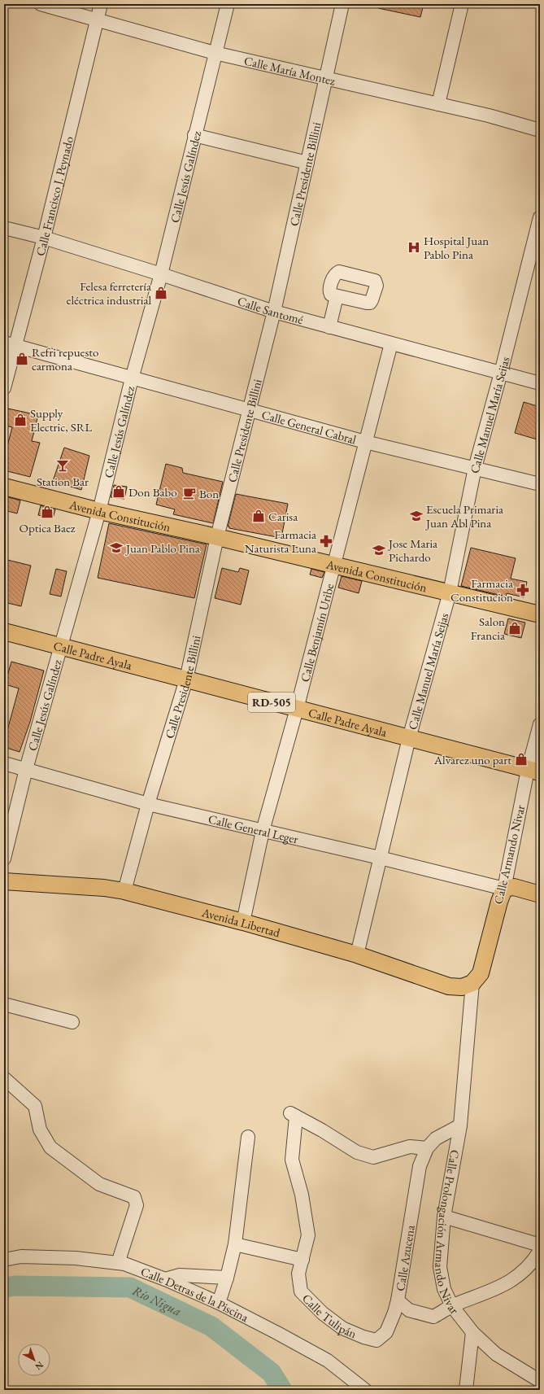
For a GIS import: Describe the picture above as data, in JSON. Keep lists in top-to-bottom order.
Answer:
{
  "streets": {
    "main road": [
      "Avenida Constitución",
      "Calle Padre Ayala",
      "RD-505",
      "Calle Armando Nivar",
      "Avenida Libertad"
    ],
    "street": [
      "Calle María Montez",
      "Calle Presidente Billini",
      "Calle Jesús Galíndez",
      "Calle Francisco J. Peynado",
      "Calle Santomé",
      "Calle Manuel María Seijas",
      "Calle General Cabral",
      "Calle Benjamín Uribe",
      "Calle General Leger",
      "Calle Prolongación Armando Nivar",
      "Calle Azucena",
      "Calle Detras de la Piscina",
      "Calle Tulipán"
    ]
  },
  "crossings": [
    ["Calle María Montez", "Calle Presidente Billini"],
    ["Calle María Montez", "Calle Jesús Galíndez"],
    ["Calle María Montez", "Calle Francisco J. Peynado"],
    ["Calle Presidente Billini", "Calle Santomé"],
    ["Calle Presidente Billini", "Calle General Cabral"],
    ["Calle Presidente Billini", "Avenida Constitución"],
    ["Calle Presidente Billini", "Calle Padre Ayala"],
    ["Calle Presidente Billini", "Calle General Leger"],
    ["Calle Presidente Billini", "Avenida Libertad"],
    ["Calle Jesús Galíndez", "Calle Santomé"],
    ["Calle Jesús Galíndez", "Calle General Cabral"],
    ["Calle Jesús Galíndez", "Avenida Constitución"],
    ["Calle Jesús Galíndez", "Calle Padre Ayala"],
    ["Calle Jesús Galíndez", "Calle General Leger"],
    ["Calle Francisco J. Peynado", "Calle Santomé"],
    ["Calle Francisco J. Peynado", "Calle General Cabral"],
    ["Calle Santomé", "Calle Manuel María Seijas"],
    ["Calle Santomé", "Calle Benjamín Uribe"],
    ["Calle Manuel María Seijas", "Calle General Cabral"],
    ["Calle Manuel María Seijas", "Avenida Constitución"],
    ["Calle Manuel María Seijas", "Calle Padre Ayala"],
    ["Calle Manuel María Seijas", "Calle General Leger"],
    ["Calle Manuel María Seijas", "Avenida Libertad"],
    ["Calle General Cabral", "Calle Benjamín Uribe"],
    ["Avenida Constitución", "Calle Benjamín Uribe"],
    ["Calle Benjamín Uribe", "Calle Padre Ayala"],
    ["Calle Benjamín Uribe", "Calle General Leger"],
    ["Calle Benjamín Uribe", "Avenida Libertad"],
    ["Calle Padre Ayala", "Calle Armando Nivar"],
    ["Calle General Leger", "Calle Armando Nivar"],
    ["Calle Armando Nivar", "Avenida Libertad"],
    ["Calle Armando Nivar", "Calle Prolongación Armando Nivar"],
    ["Avenida Libertad", "Calle Prolongación Armando Nivar"],
    ["Calle Prolongación Armando Nivar", "Calle Azucena"],
    ["Calle Azucena", "Calle Tulipán"]
  ],
  "water": ["Río Nigua"],
  "places": {
    "hospital": ["Hospital Juan Pablo Pina"],
    "shop": [
      "Felesa ferretería eléctrica industrial",
      "Refri repuesto carmona",
      "Supply Electric, SRL",
      "Don Babo",
      "Optica Baez",
      "Carisa",
      "Salon Francia",
      "Alvarez uno part"
    ],
    "bar": ["Station Bar"],
    "cafe": ["Bon"],
    "school or university": ["Escuela Primaria Juan Abl Pina", "Juan Pablo Pina", "Jose Maria Pichardo"],
    "pharmacy": ["Farmacia Naturista Luna", "Farmacia Constitucion"]
  },
  "north": "bottom right"
}
